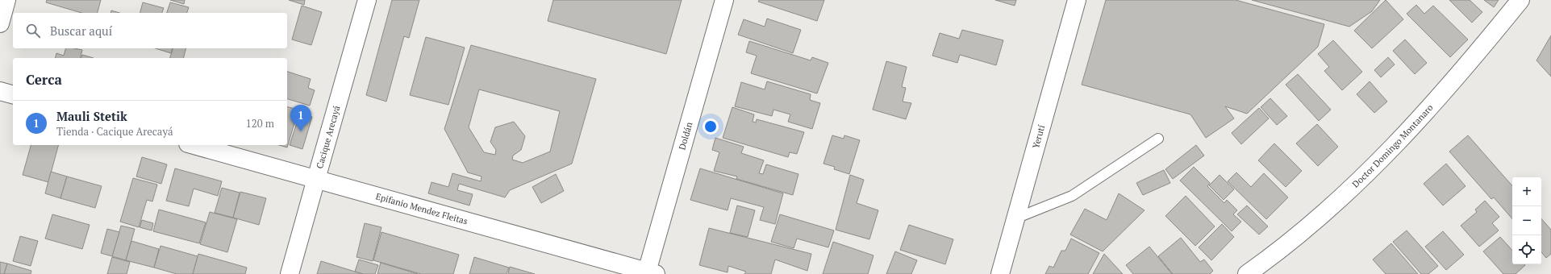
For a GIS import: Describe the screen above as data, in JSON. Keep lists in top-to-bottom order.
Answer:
{
  "streets": {
    "street": [
      "Doldán",
      "Cacique Arecayá",
      "Yerutí",
      "Doctor Domingo Montanaro",
      "Epifanio Mendez Fleitas"
    ]
  },
  "crossings": [
    ["Doldán", "Epifanio Mendez Fleitas"],
    ["Cacique Arecayá", "Epifanio Mendez Fleitas"]
  ],
  "page": {
    "search": "Buscar aquí",
    "heading": "Cerca",
    "list": [
      {
        "mark": "1",
        "name": "Mauli Stetik",
        "note": "Tienda · Cacique Arecayá",
        "value": "120 m"
      }
    ],
    "pins": "1",
    "map_buttons": ["+", "−"]
  }
}
